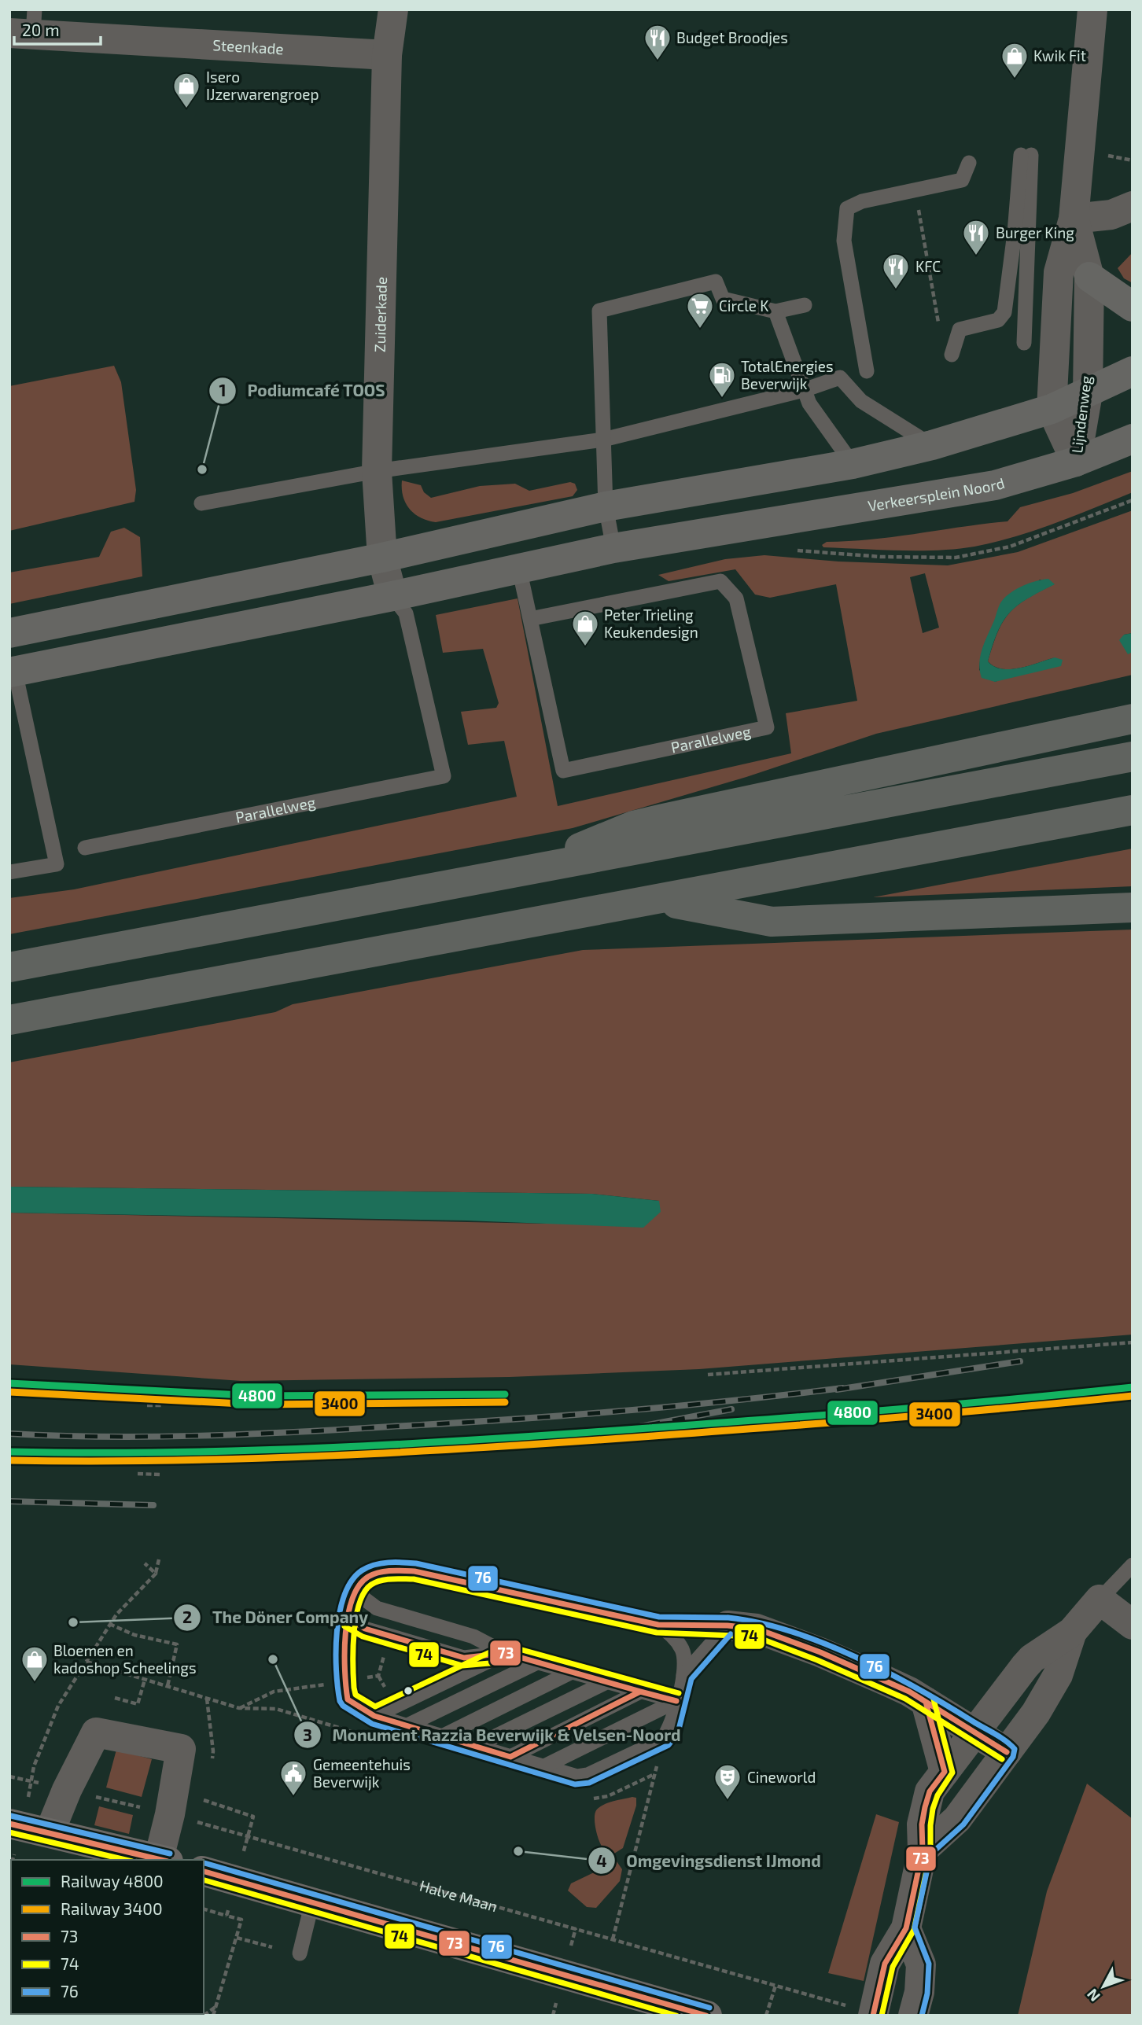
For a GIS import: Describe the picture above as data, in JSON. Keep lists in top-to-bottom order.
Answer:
{
  "streets": {
    "main road": ["Verkeersplein Noord"],
    "street": ["Steenkade", "Zuiderkade", "Lijndenweg"],
    "lane": ["Parallelweg"],
    "path": ["Halve Maan"]
  },
  "crossings": [
    ["Steenkade", "Zuiderkade"],
    ["Zuiderkade", "Parallelweg"],
    ["Lijndenweg", "Verkeersplein Noord"]
  ],
  "places": {
    "restaurant": ["Budget Broodjes", "Burger King", "KFC"],
    "shop": [
      "Kwik Fit",
      "Isero IJzerwarengroep",
      "Peter Trieling Keukendesign",
      "Bloemen en kadoshop Scheelings"
    ],
    "supermarket": ["Circle K"],
    "fuel station": ["TotalEnergies Beverwijk"],
    "other": [
      "Podiumcafé TOOS",
      "The Döner Company",
      "Monument Razzia Beverwijk & Velsen-Noord",
      "Omgevingsdienst IJmond"
    ],
    "public building": ["Gemeentehuis Beverwijk"],
    "theatre": ["Cineworld"]
  },
  "lines": [
    "rail line 4800",
    "rail line 3400",
    "transit line 76",
    "transit line 73",
    "transit line 74"
  ],
  "legend": [
    "Railway 4800",
    "Railway 3400",
    "73",
    "74",
    "76"
  ],
  "scale_bar": "20 m",
  "north": "bottom left"
}
